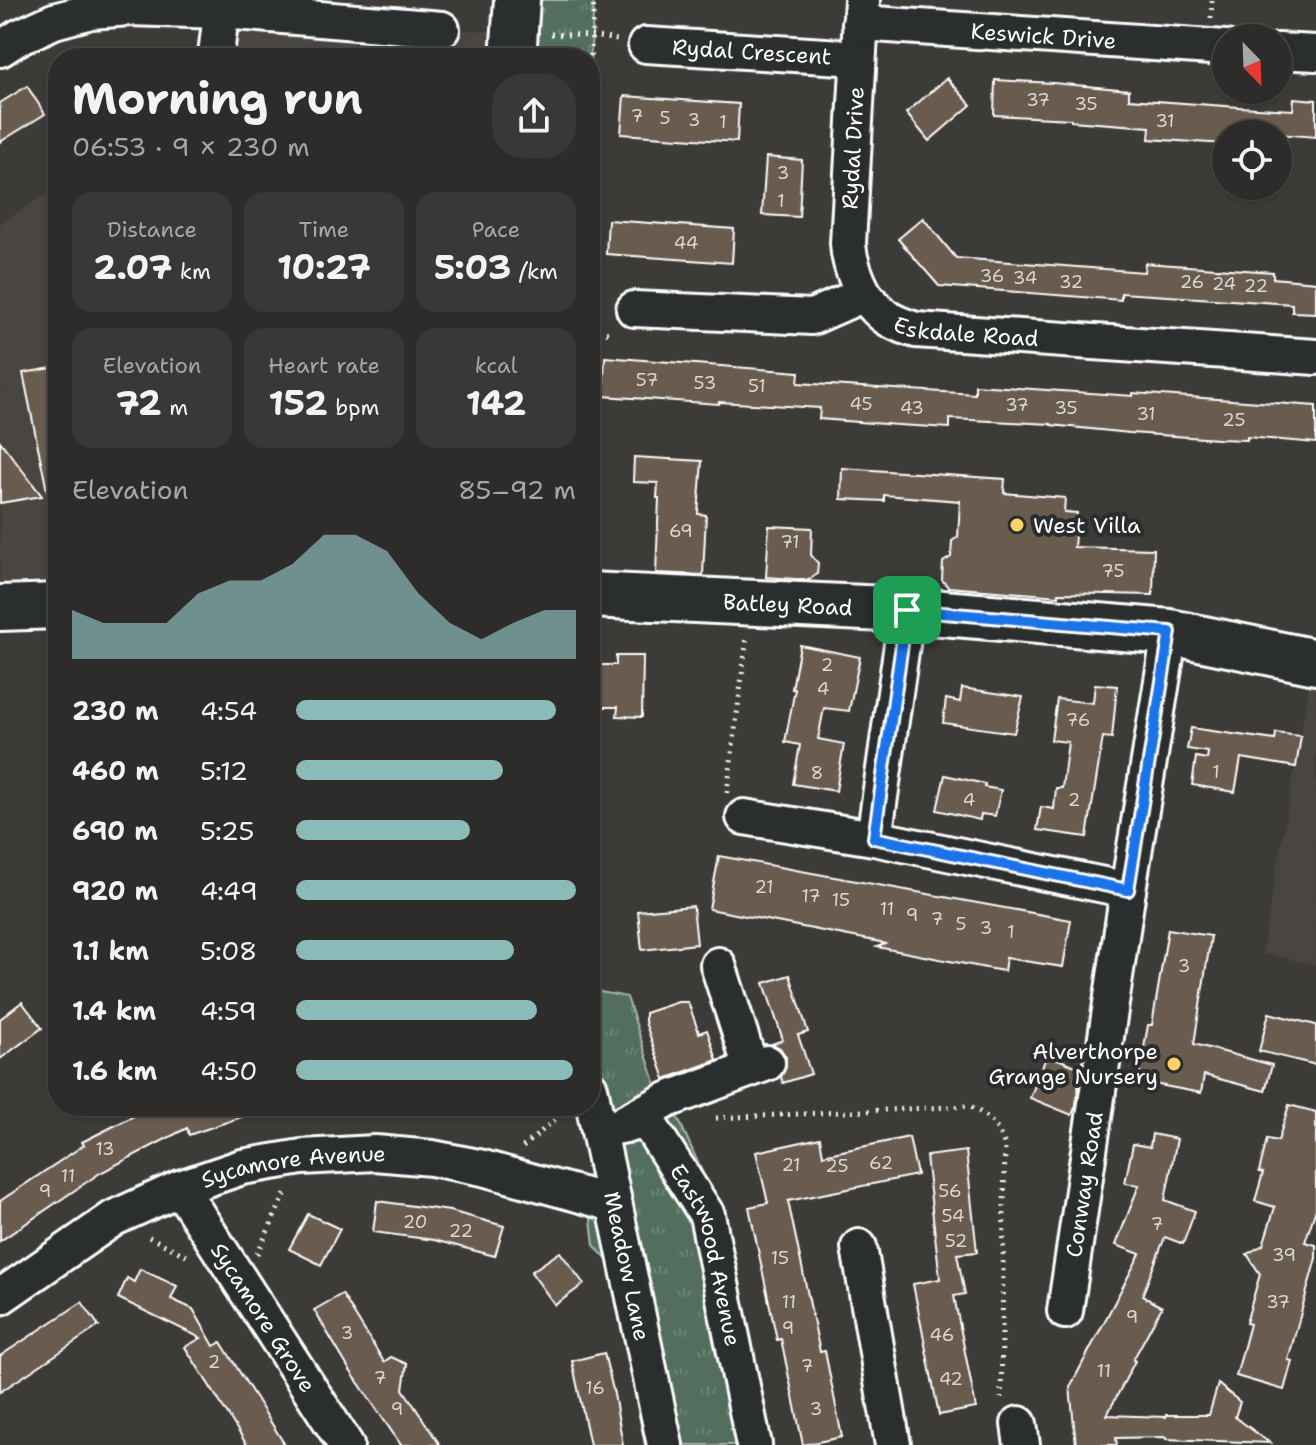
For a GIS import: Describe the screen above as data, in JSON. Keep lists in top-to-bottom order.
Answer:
{
  "streets": {
    "street": [
      "Keswick Drive",
      "Rydal Crescent",
      "Rydal Drive",
      "Eskdale Road",
      "Batley Road",
      "Sycamore Avenue",
      "Conway Road",
      "Eastwood Avenue",
      "Meadow Lane",
      "Sycamore Grove"
    ]
  },
  "crossings": [
    ["Keswick Drive", "Rydal Drive"],
    ["Rydal Crescent", "Rydal Drive"],
    ["Rydal Drive", "Eskdale Road"],
    ["Batley Road", "Conway Road"],
    ["Sycamore Avenue", "Meadow Lane"],
    ["Sycamore Avenue", "Sycamore Grove"],
    ["Eastwood Avenue", "Meadow Lane"]
  ],
  "places": ["West Villa", "Alverthorpe Grange Nursery"],
  "house_numbers": [
    "37",
    "35",
    "7",
    "5",
    "3",
    "31",
    "1",
    "3",
    "1",
    "44",
    "36",
    "34",
    "32",
    "26",
    "24",
    "22",
    "57",
    "53",
    "51",
    "45",
    "37",
    "43",
    "35",
    "31",
    "25",
    "69",
    "71",
    "75",
    "2",
    "4",
    "76",
    "1",
    "8",
    "4",
    "2",
    "21",
    "17",
    "15",
    "11",
    "9",
    "7",
    "5",
    "3",
    "1",
    "3",
    "13",
    "62",
    "21",
    "25",
    "11",
    "9",
    "56",
    "54",
    "20",
    "7",
    "22",
    "52",
    "39",
    "15",
    "11",
    "37",
    "9",
    "9",
    "3",
    "46",
    "2",
    "7",
    "11",
    "7",
    "42",
    "16",
    "9",
    "3"
  ],
  "north": "bottom right",
  "page": {
    "heading": ["Morning run", "06:53 · 9 × 230 m"],
    "stats": [
      ["Distance", "2.07 km"],
      ["Time", "10:27"],
      ["Pace", "5:03 /km"],
      ["Elevation", "72 m"],
      ["Heart rate", "152 bpm"],
      ["kcal", "142"]
    ],
    "chart": ["Elevation", "85–92 m"],
    "list": [
      {
        "name": "230 m",
        "note": "4:54"
      },
      {
        "name": "460 m",
        "note": "5:12"
      },
      {
        "name": "690 m",
        "note": "5:25"
      },
      {
        "name": "920 m",
        "note": "4:49"
      },
      {
        "name": "1.1 km",
        "note": "5:08"
      },
      {
        "name": "1.4 km",
        "note": "4:59"
      },
      {
        "name": "1.6 km",
        "note": "4:50"
      }
    ]
  }
}
